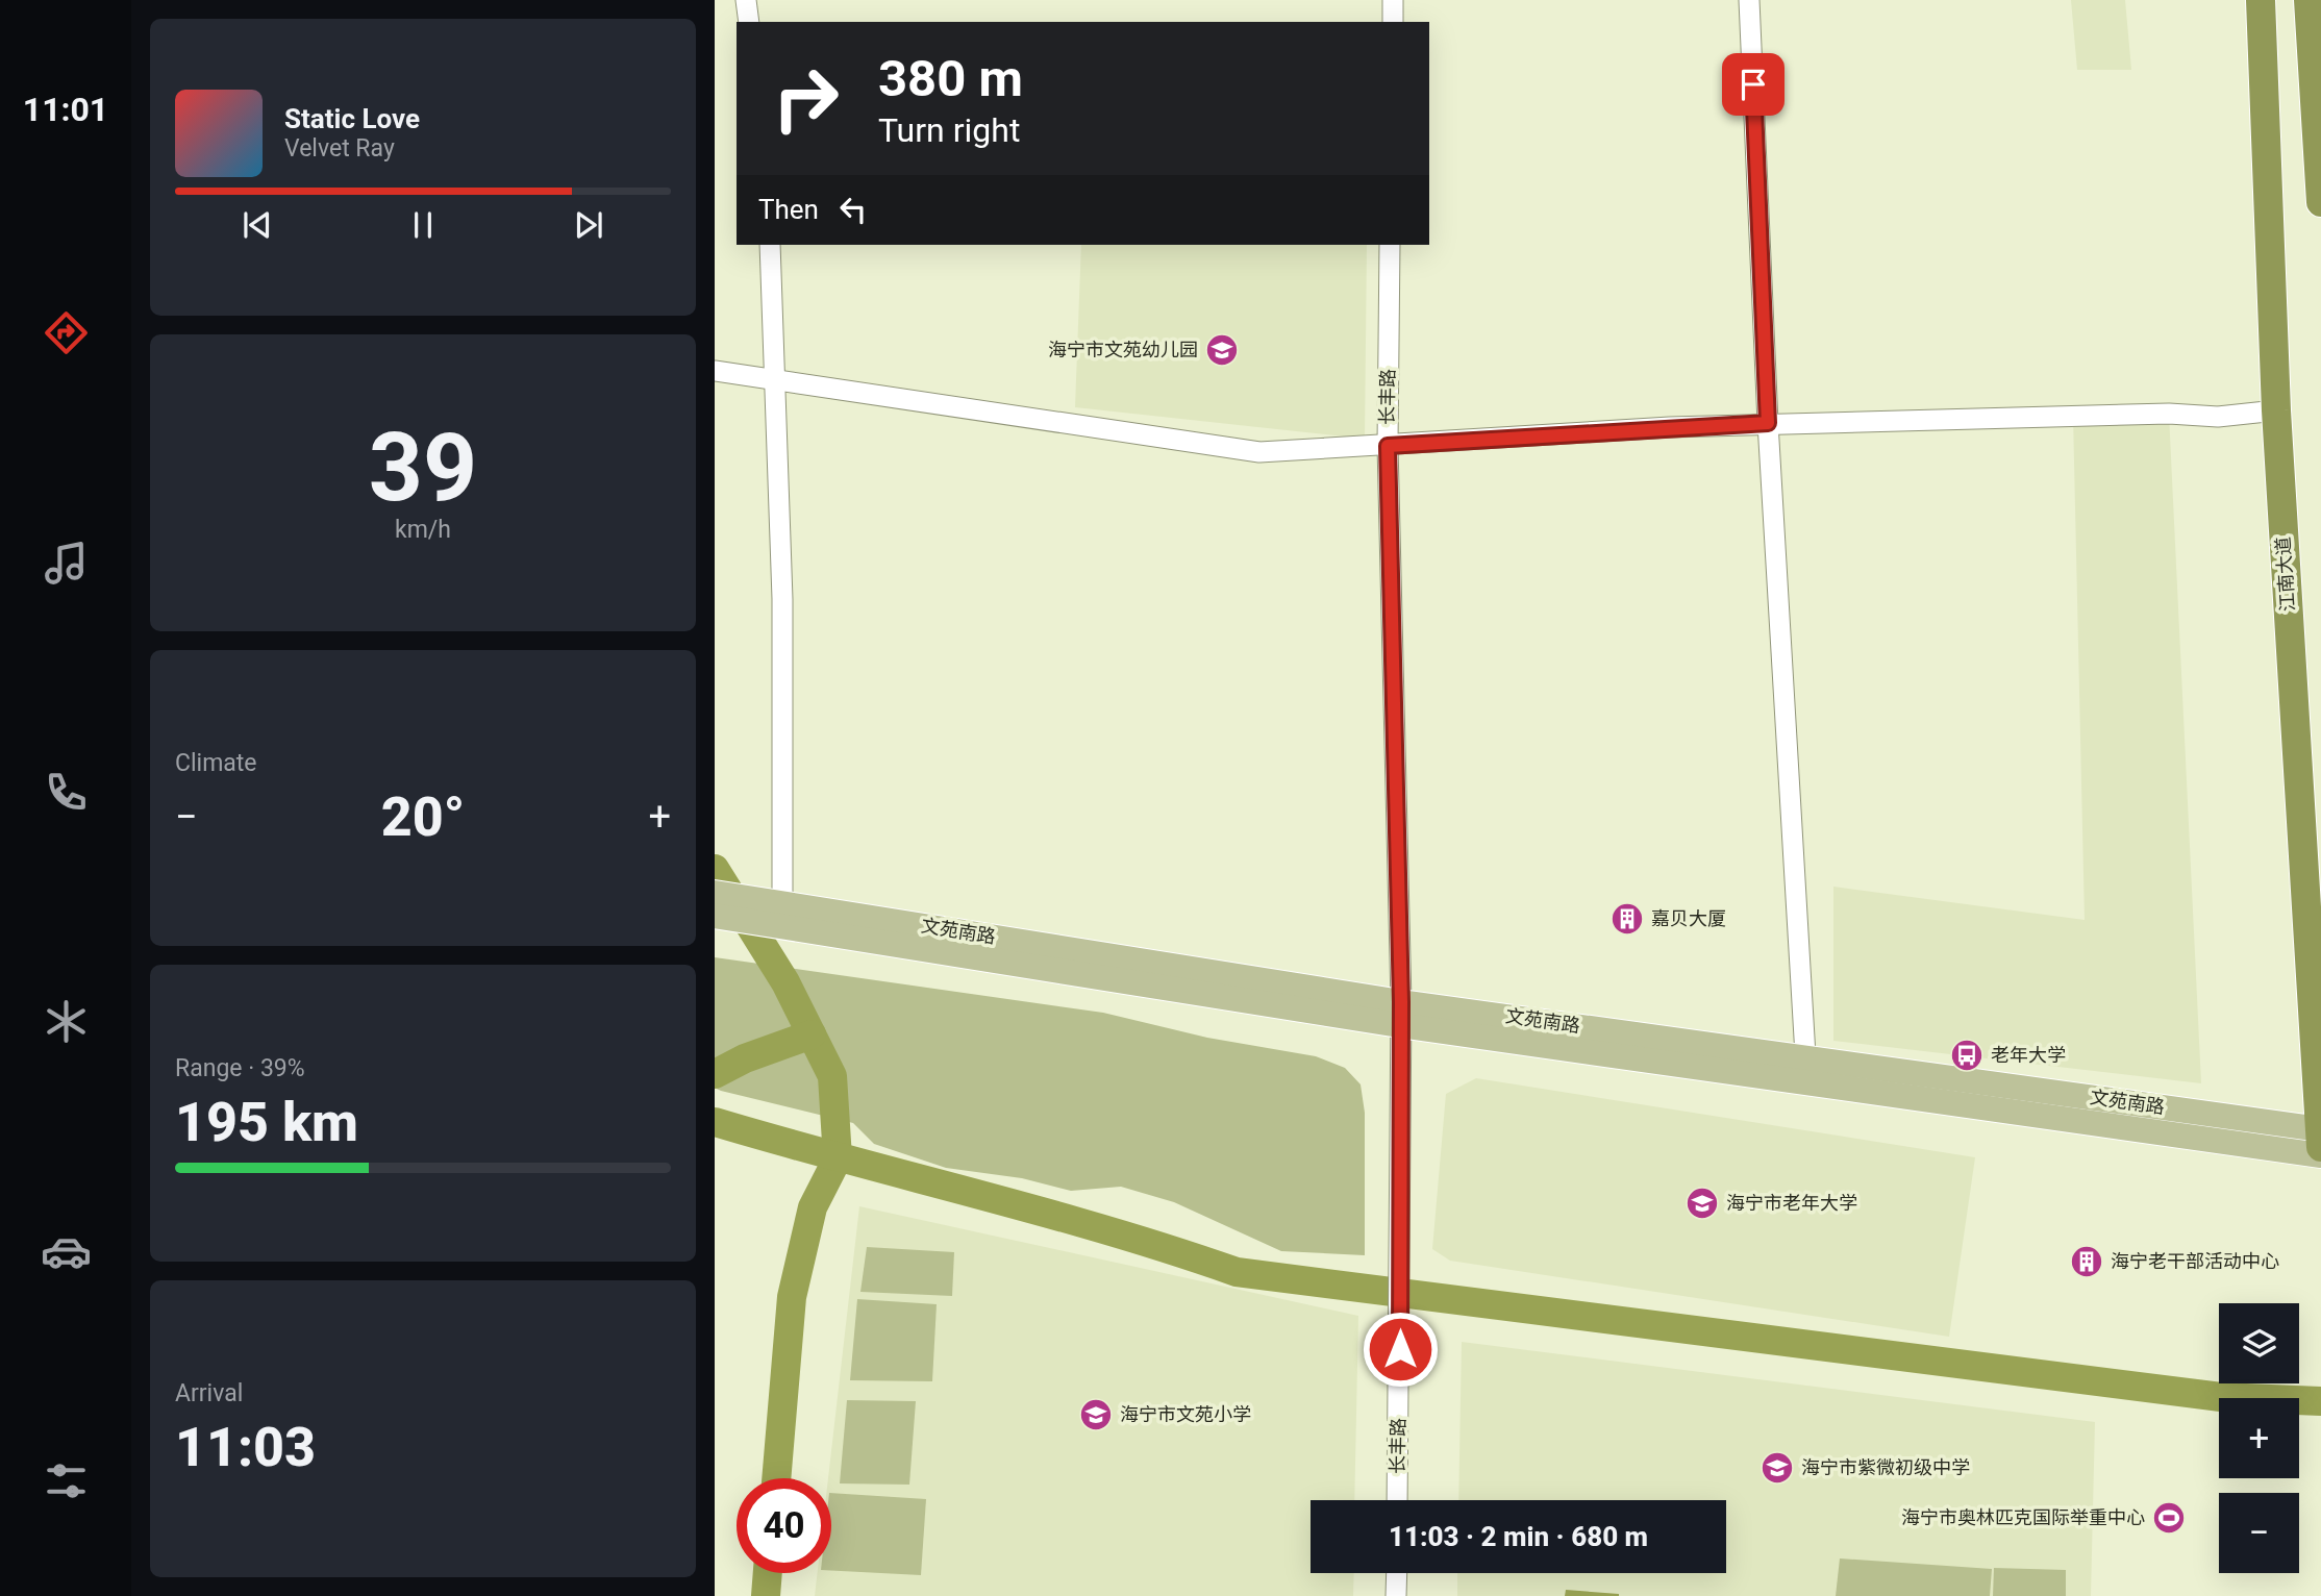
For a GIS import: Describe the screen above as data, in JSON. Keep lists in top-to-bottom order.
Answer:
{
  "streets": {
    "highway": ["江南大道"],
    "main road": ["文苑南路"],
    "street": ["长丰路"]
  },
  "crossings": [
    ["长丰路", "文苑南路"],
    ["江南大道", "文苑南路"]
  ],
  "places": {
    "school or university": [
      "海宁市文苑幼儿园",
      "海宁市老年大学",
      "海宁市文苑小学",
      "海宁市紫微初级中学"
    ],
    "building": ["嘉贝大厦", "海宁老干部活动中心"],
    "bus stop": ["老年大学"],
    "sports": ["海宁市奥林匹克国际举重中心"]
  },
  "page": {
    "tabs": "11:01",
    "turn": ["380 m", "Turn right"],
    "song": ["Static Love", "Velvet Ray"],
    "then": "Then",
    "tile": [
      ["39", "km/h"],
      "Climate",
      ["Range · 39%", "195 km"],
      ["Arrival", "11:03"]
    ],
    "heat": ["−", "20°", "+"],
    "map_buttons": ["+", "−"],
    "limit": "40",
    "trip": "11:03 · 2 min · 680 m"
  }
}
